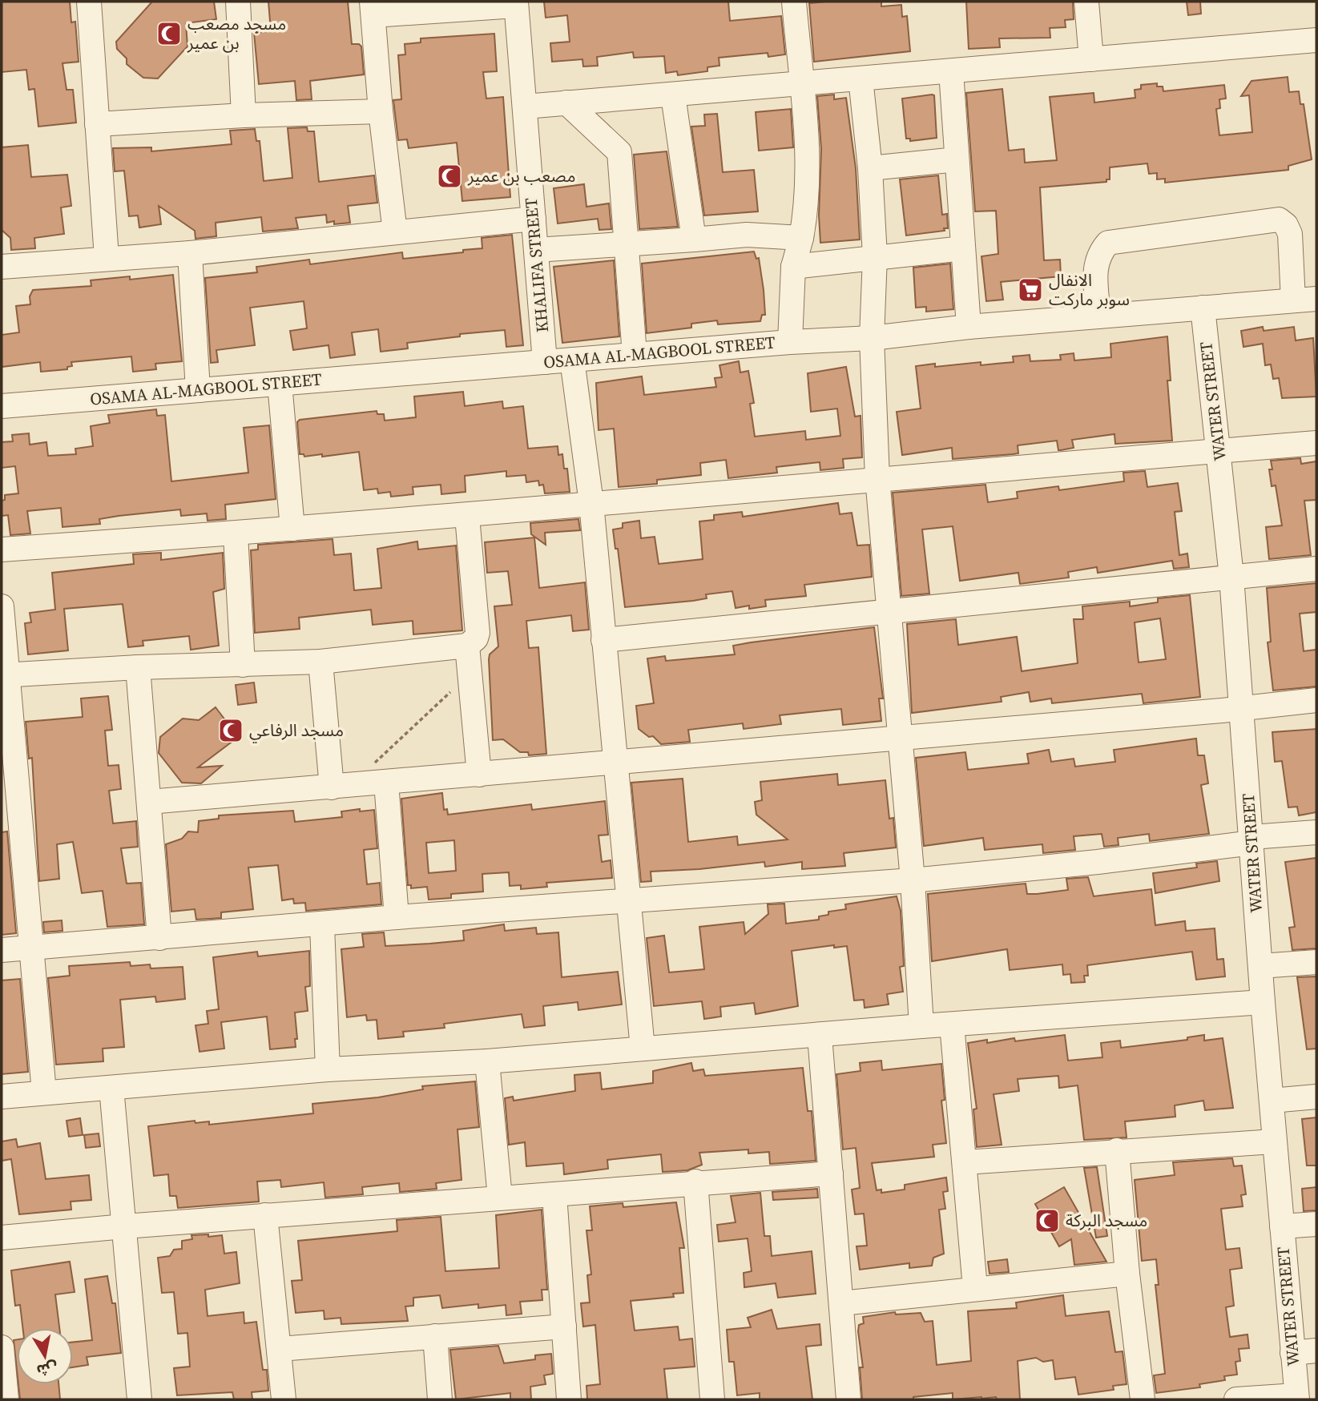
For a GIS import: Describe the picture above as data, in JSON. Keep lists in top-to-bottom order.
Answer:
{
  "streets": {
    "street": ["KHALIFA STREET", "OSAMA AL-MAGBOOL STREET", "WATER STREET"]
  },
  "crossings": [
    ["KHALIFA STREET", "OSAMA AL-MAGBOOL STREET"],
    ["OSAMA AL-MAGBOOL STREET", "WATER STREET"]
  ],
  "places": {
    "mosque": [
      "مسجد مصعب بن عمير",
      "مصعب بن عمير",
      "مسجد الرفاعي",
      "مسجد البركة"
    ],
    "supermarket": ["الانفال سوبر ماركت"]
  },
  "north": "bottom"
}
